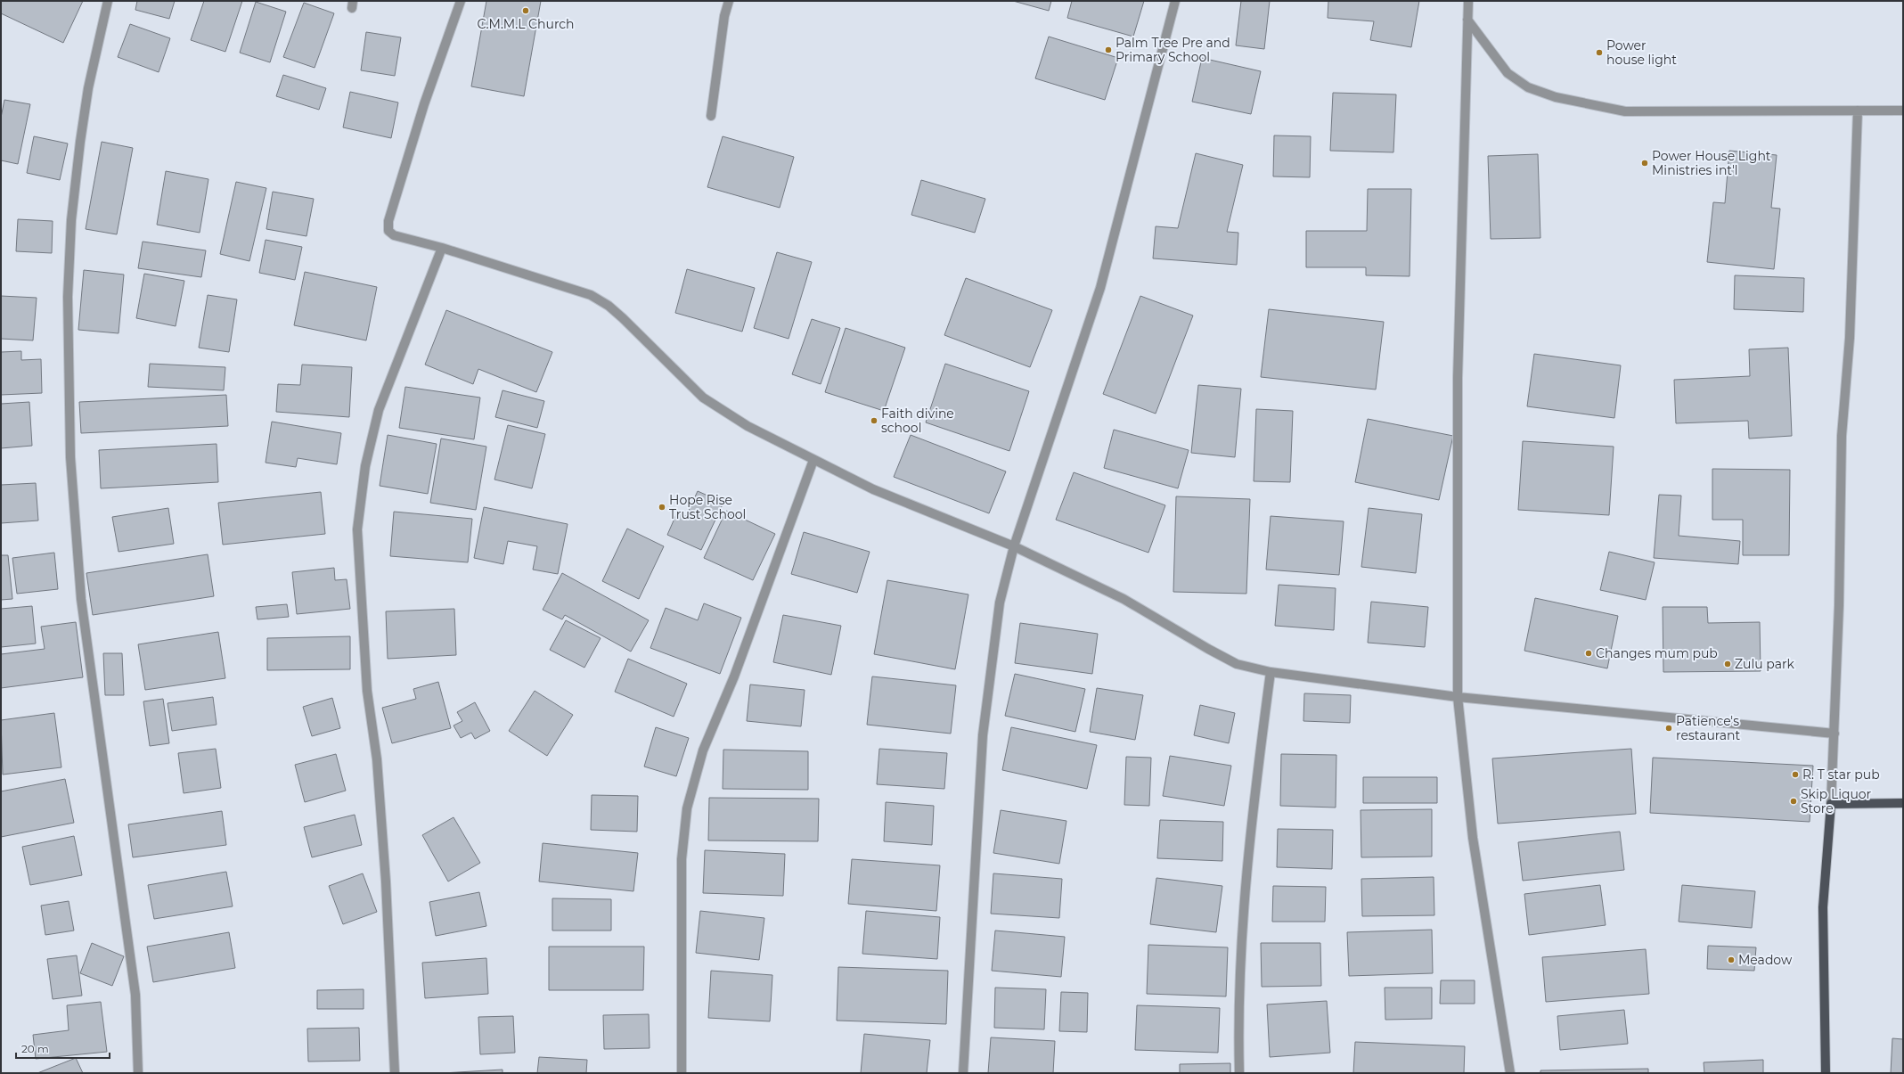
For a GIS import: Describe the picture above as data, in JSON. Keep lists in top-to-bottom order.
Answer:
{
  "places": [
    "C.M.M.L Church",
    "Palm Tree Pre and Primary School",
    "Power house light",
    "Power House Light Ministries int'l",
    "Faith divine school",
    "Hope Rise Trust School",
    "Changes mum pub",
    "Zulu park",
    "Patience's restaurant",
    "R. T star pub",
    "Skip Liquor Store",
    "Meadow"
  ],
  "scale_bar": "20 m"
}
